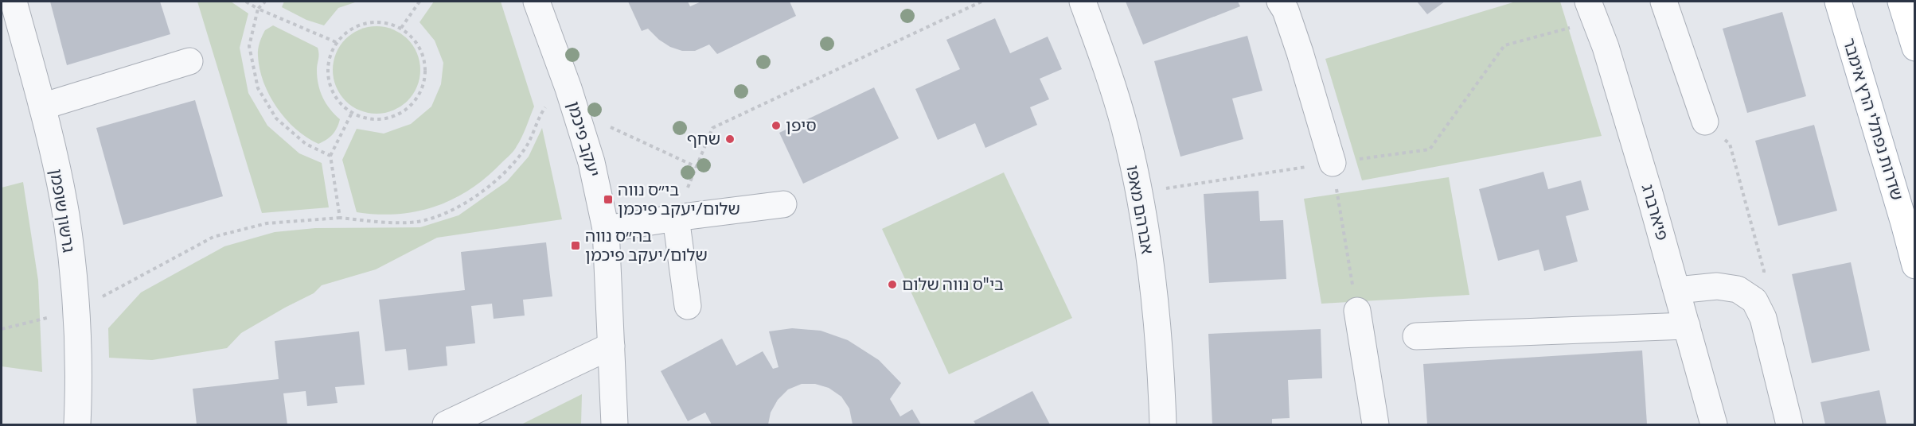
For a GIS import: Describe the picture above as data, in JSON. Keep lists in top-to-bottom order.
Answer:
{
  "streets": {
    "main road": ["שדרות נפתלי הרץ אימבר"],
    "street": [
      "יעקב פיכמן",
      "אברהם מאפו",
      "גרשון שופמן",
      "פיארברג"
    ]
  },
  "places": {
    "other": ["סיפן", "שחף", "בי\"ס נווה שלום"],
    "transit": ["בי״ס נווה שלום/יעקב פיכמן", "בה״ס נווה שלום/יעקב פיכמן"]
  }
}
